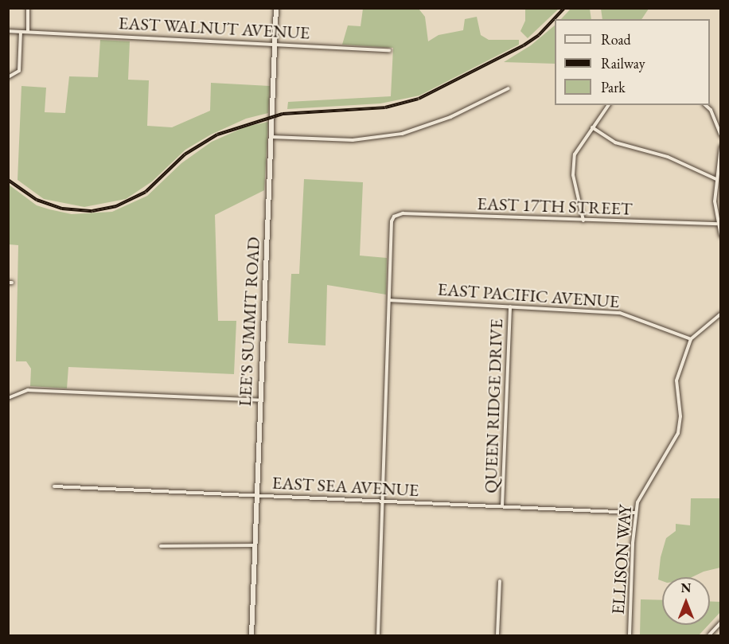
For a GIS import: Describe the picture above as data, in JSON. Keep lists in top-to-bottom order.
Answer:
{
  "streets": {
    "main road": ["LEE'S SUMMIT ROAD"],
    "street": [
      "EAST WALNUT AVENUE",
      "EAST 17TH STREET",
      "EAST PACIFIC AVENUE",
      "QUEEN RIDGE DRIVE",
      "EAST SEA AVENUE",
      "ELLISON WAY"
    ]
  },
  "crossings": [
    ["EAST WALNUT AVENUE", "LEE'S SUMMIT ROAD"],
    ["EAST 17TH STREET", "EAST PACIFIC AVENUE"],
    ["EAST PACIFIC AVENUE", "QUEEN RIDGE DRIVE"],
    ["EAST PACIFIC AVENUE", "ELLISON WAY"],
    ["LEE'S SUMMIT ROAD", "EAST SEA AVENUE"],
    ["QUEEN RIDGE DRIVE", "EAST SEA AVENUE"],
    ["EAST SEA AVENUE", "ELLISON WAY"]
  ],
  "legend": ["Road", "Railway", "Park"],
  "north": "top"
}
